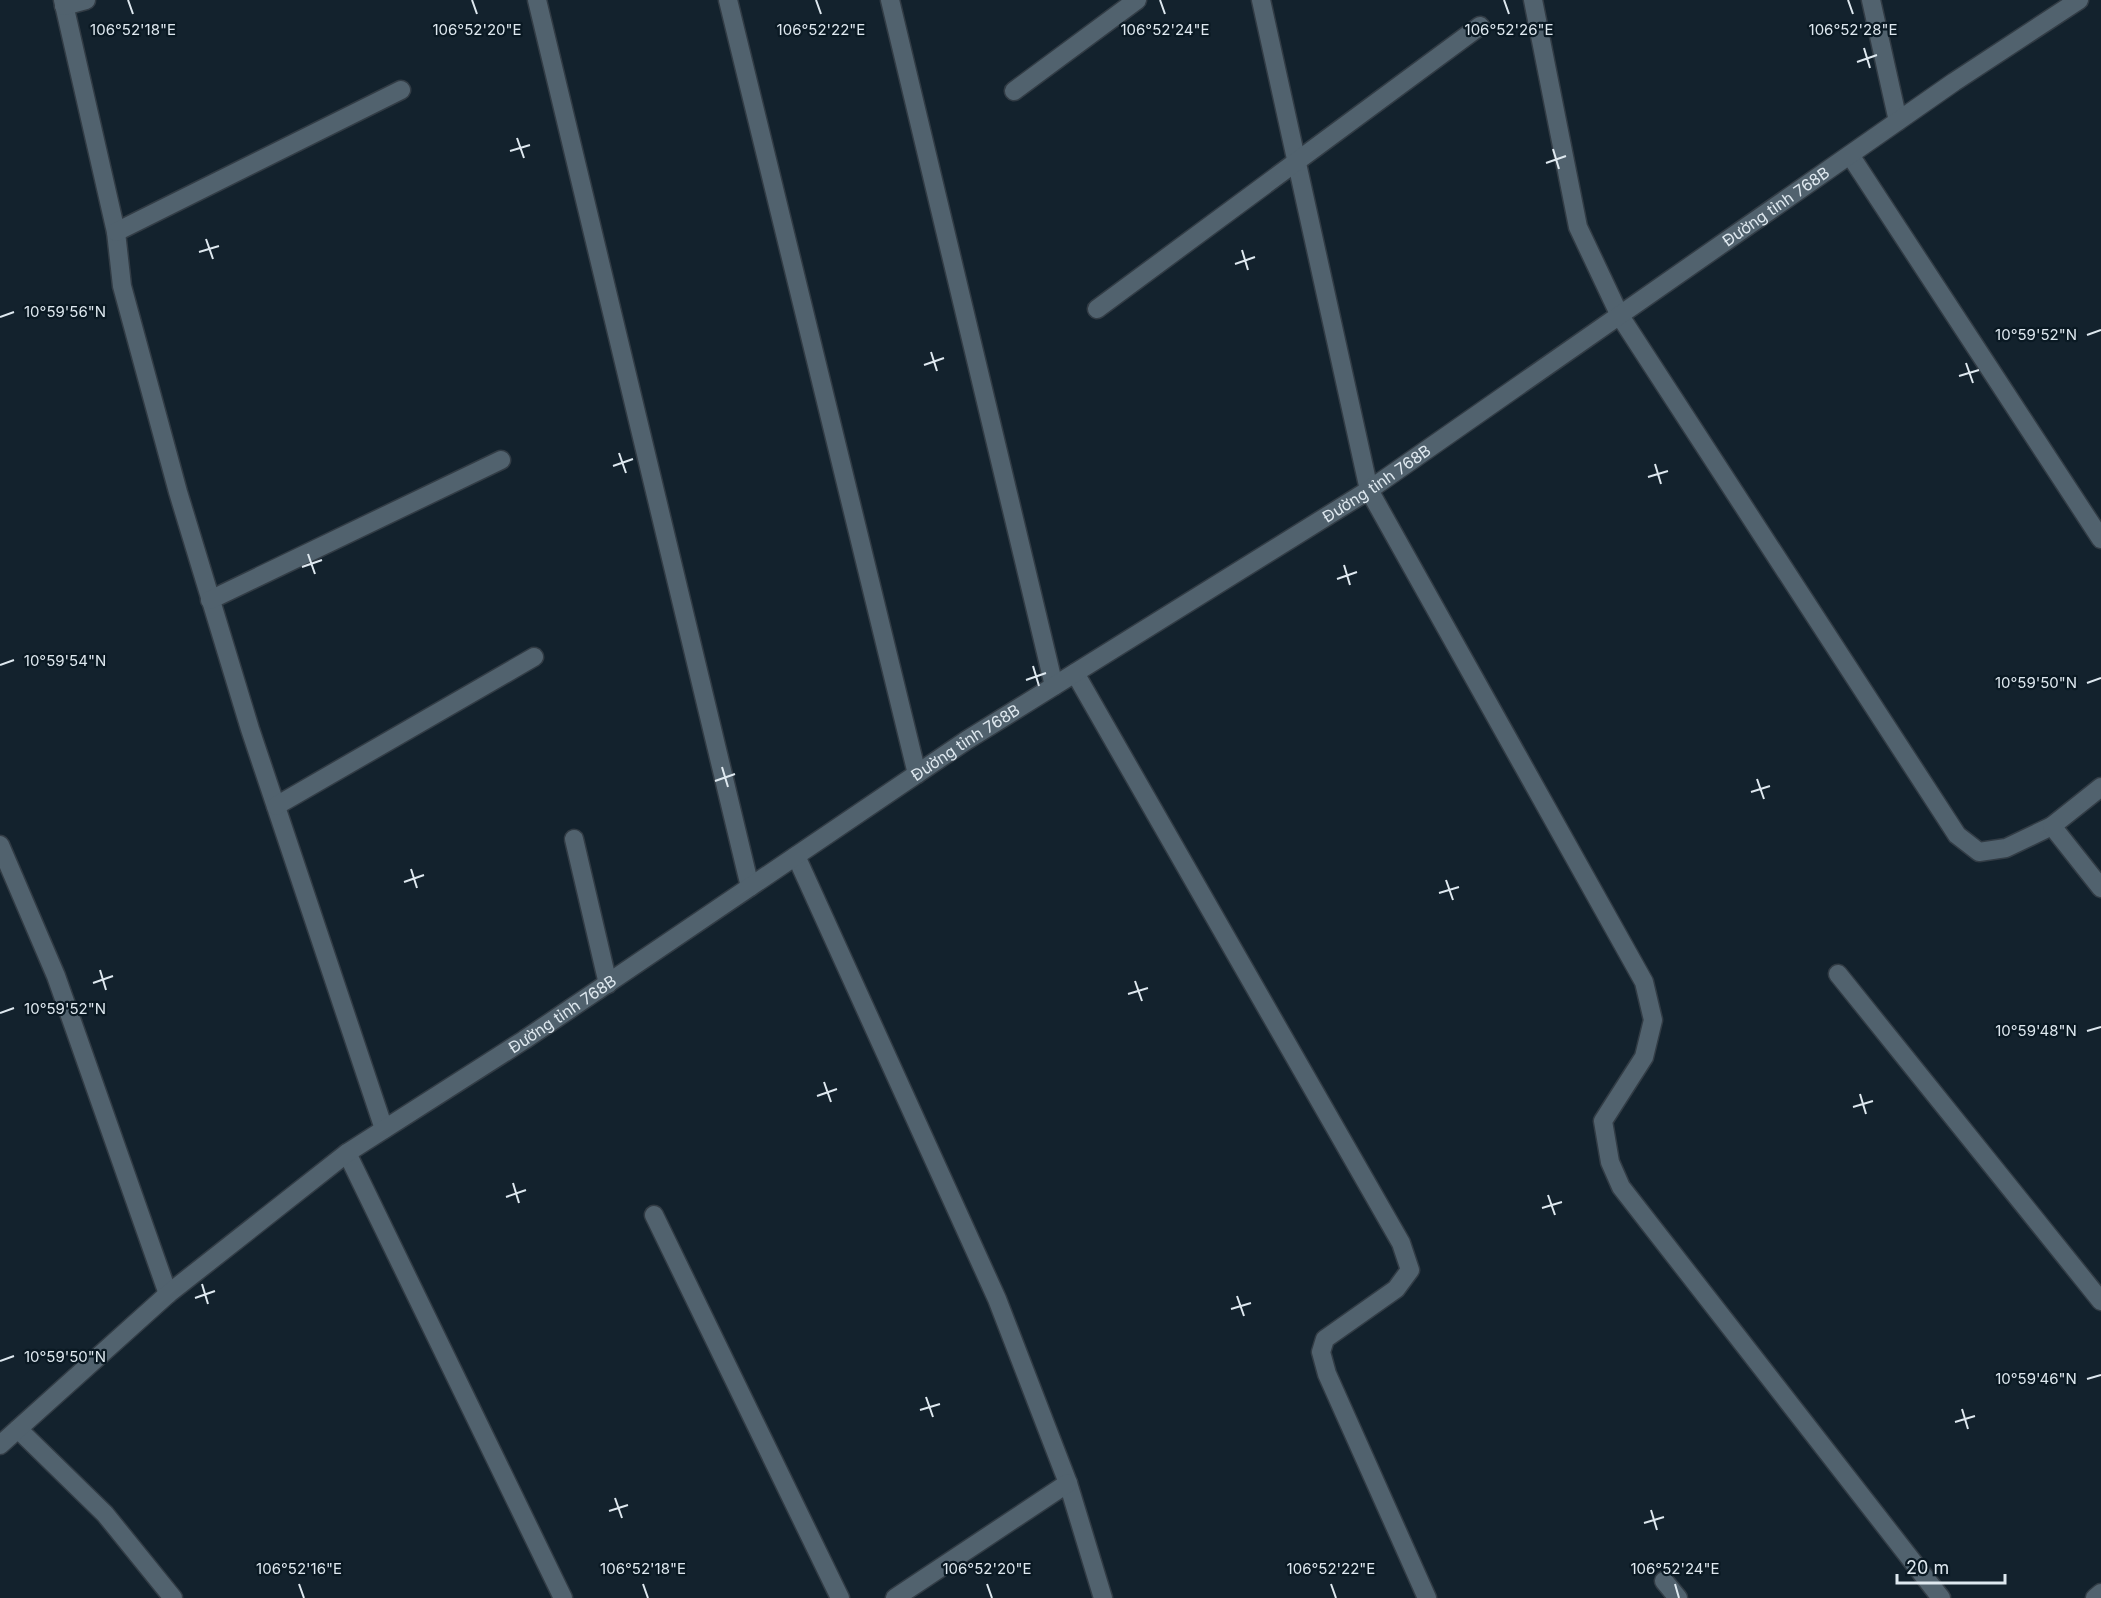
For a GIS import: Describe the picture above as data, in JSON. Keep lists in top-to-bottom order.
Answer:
{
  "streets": {
    "street": ["Đường tỉnh 768B"]
  },
  "scale_bar": "20 m",
  "coordinates": [
    "106°52'18\"E",
    "106°52'20\"E",
    "106°52'22\"E",
    "106°52'24\"E",
    "106°52'26\"E",
    "106°52'28\"E",
    "10°59'56\"N",
    "10°59'52\"N",
    "10°59'54\"N",
    "10°59'50\"N",
    "10°59'48\"N",
    "10°59'46\"N",
    "106°52'16\"E"
  ]
}
